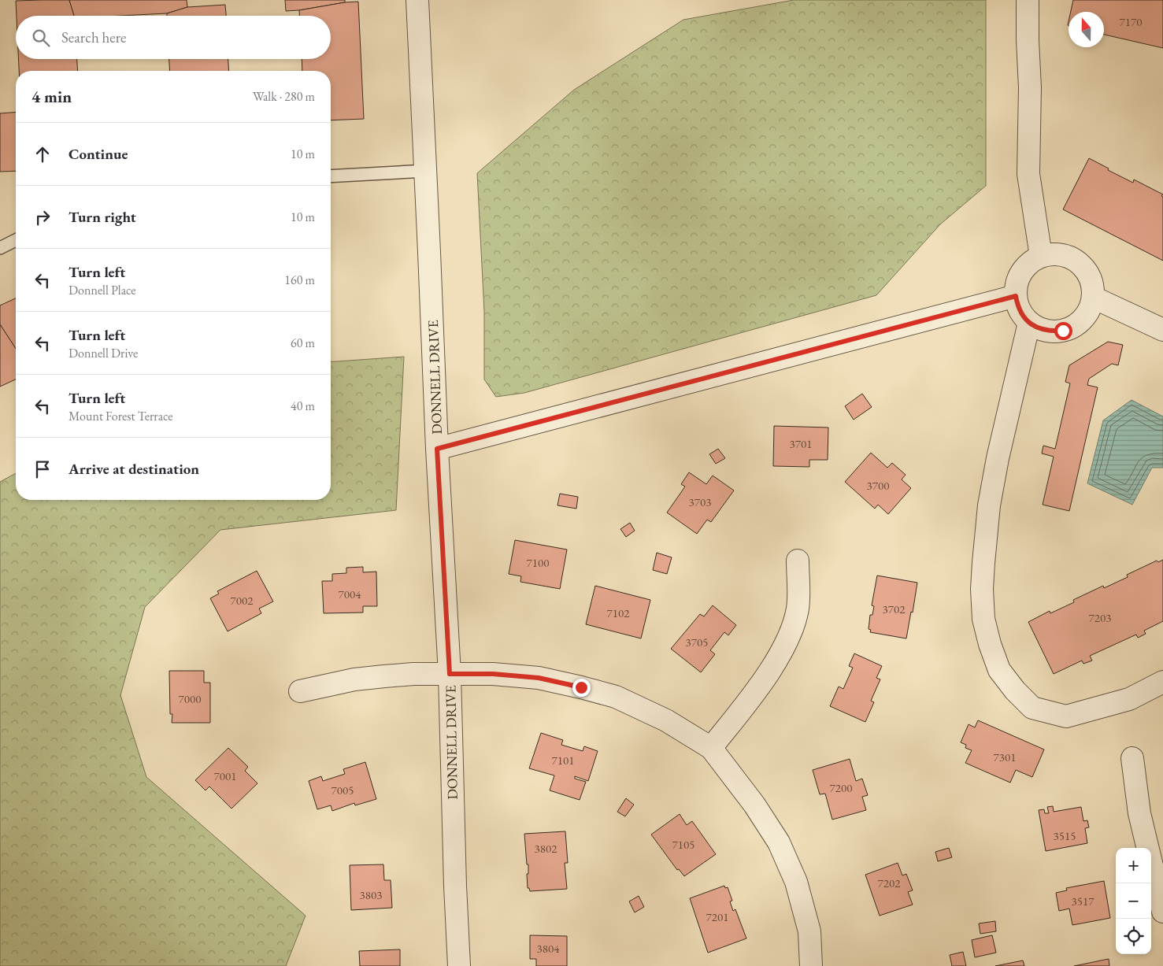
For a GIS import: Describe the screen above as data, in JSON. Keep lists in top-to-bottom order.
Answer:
{
  "streets": {
    "street": ["DONNELL DRIVE"]
  },
  "house_numbers": [
    "7170",
    "3701",
    "3700",
    "3703",
    "7100",
    "7004",
    "7002",
    "3702",
    "7102",
    "7203",
    "3705",
    "7000",
    "7301",
    "7101",
    "7001",
    "7200",
    "7005",
    "3515",
    "7105",
    "3802",
    "7202",
    "3803",
    "3517",
    "7201",
    "3804"
  ],
  "north": "top",
  "page": {
    "search": "Search here",
    "heading": ["4 min", "Walk · 280 m"],
    "list": [
      ["Continue", "10 m"],
      ["Turn right", "10 m"],
      ["Turn left", "Donnell Place", "160 m"],
      ["Turn left", "Donnell Drive", "60 m"],
      ["Turn left", "Mount Forest Terrace", "40 m"],
      "Arrive at destination"
    ],
    "map_buttons": ["+", "−"]
  }
}
